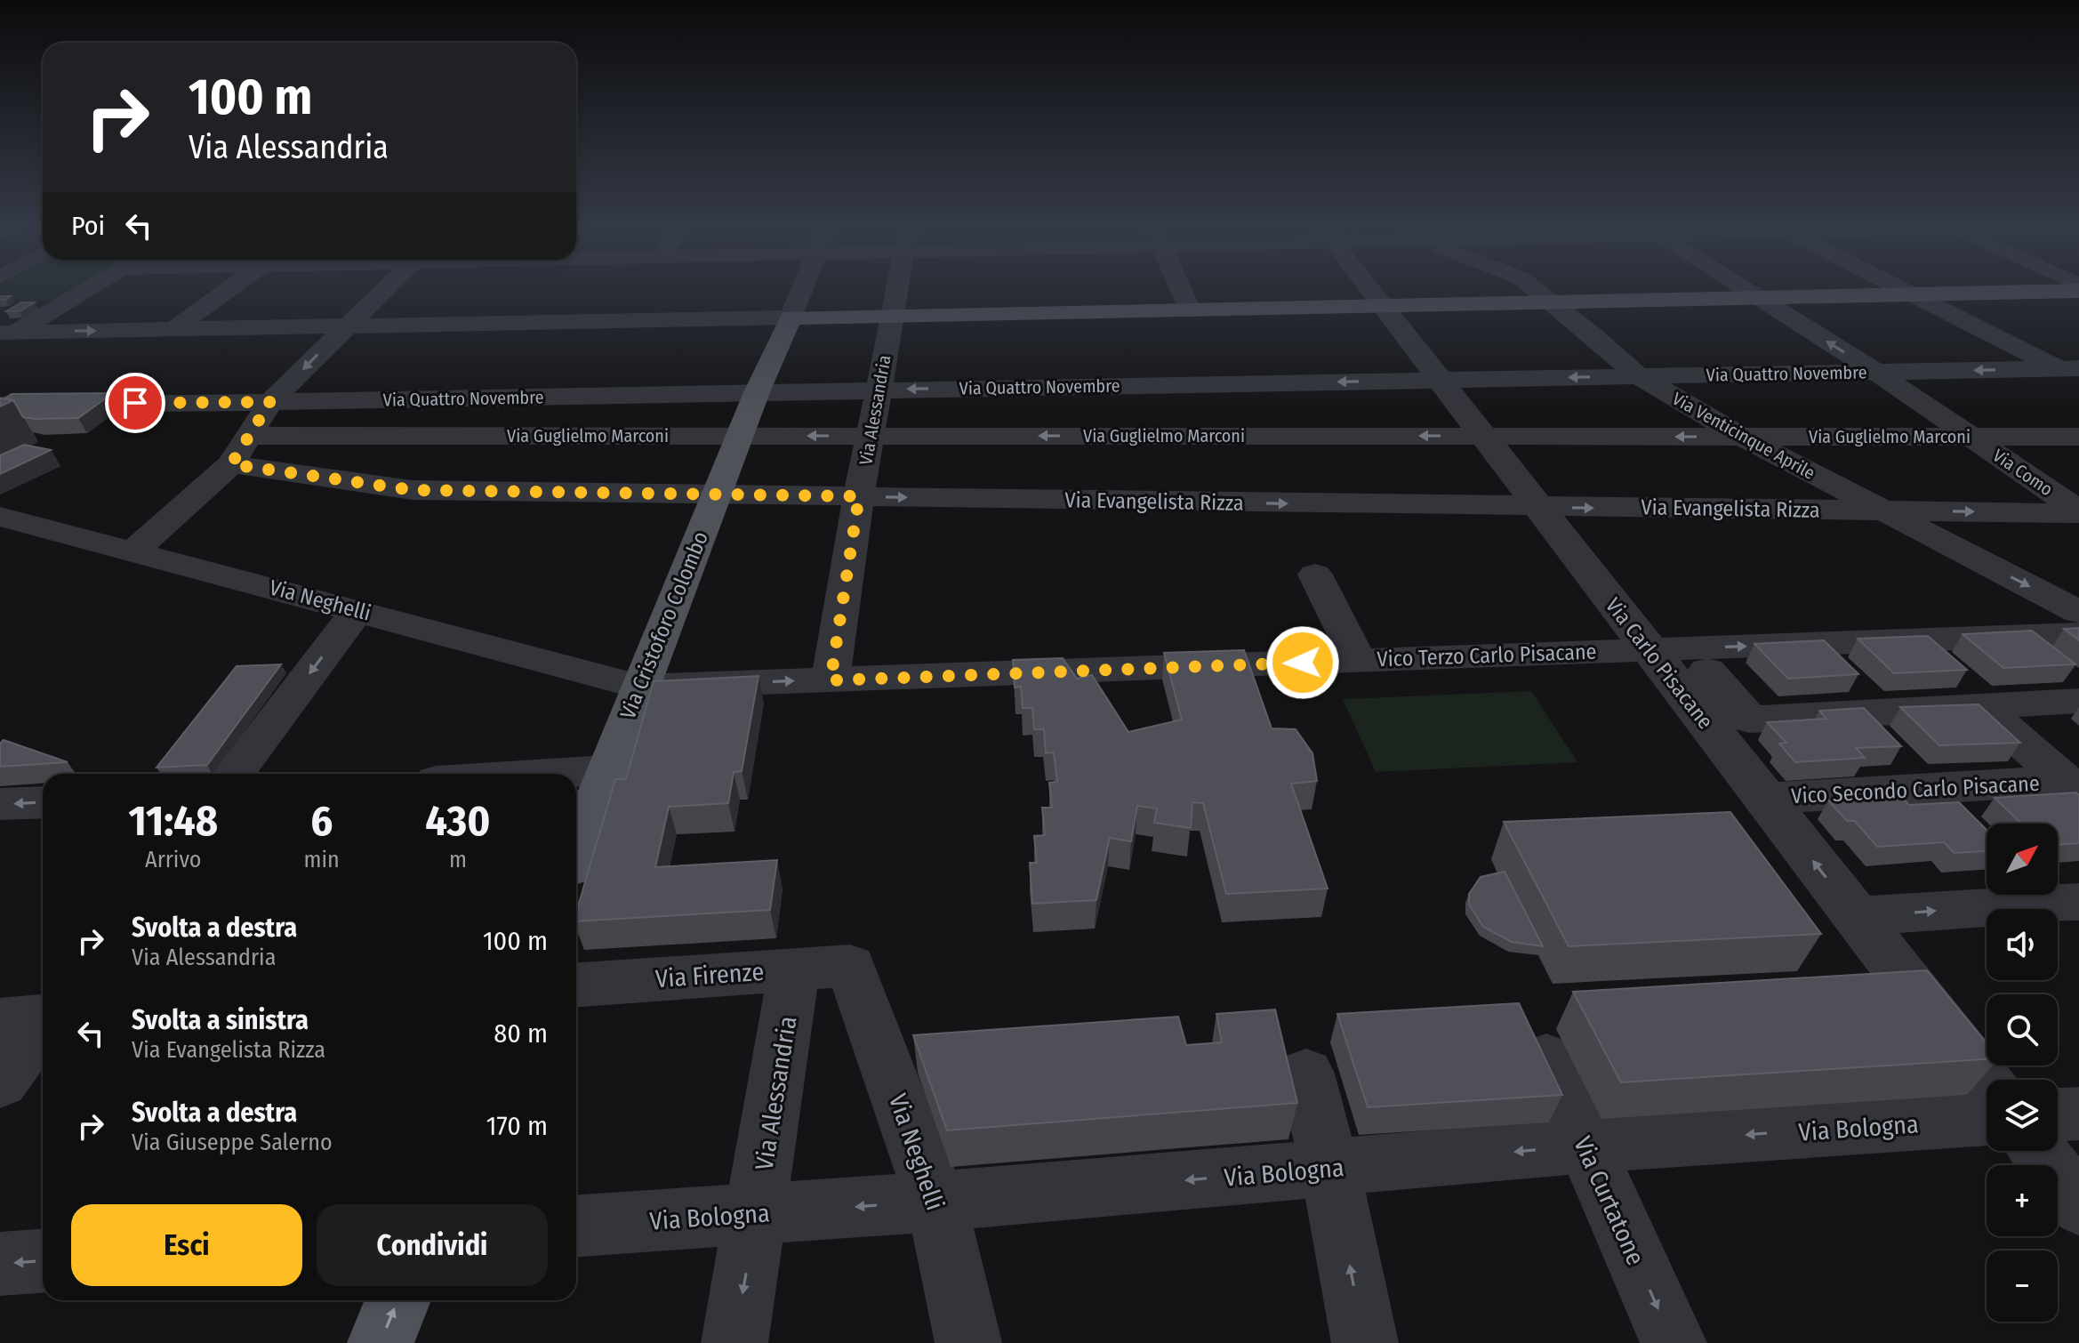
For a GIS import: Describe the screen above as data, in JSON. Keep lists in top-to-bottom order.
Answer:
{
  "streets": {
    "main road": ["Via Cristoforo Colombo"],
    "street": [
      "Via Quattro Novembre",
      "Via Alessandria",
      "Via Guglielmo Marconi",
      "Via Venticinque Aprile",
      "Via Como",
      "Via Evangelista Rizza",
      "Via Neghelli",
      "Vico Terzo Carlo Pisacane",
      "Via Carlo Pisacane",
      "Vico Secondo Carlo Pisacane",
      "Via Firenze",
      "Via Bologna",
      "Via Curtatone"
    ]
  },
  "crossings": [
    ["Via Quattro Novembre", "Via Alessandria"],
    ["Via Quattro Novembre", "Via Venticinque Aprile"],
    ["Via Quattro Novembre", "Via Como"],
    ["Via Quattro Novembre", "Via Cristoforo Colombo"],
    ["Via Quattro Novembre", "Via Carlo Pisacane"],
    ["Via Alessandria", "Via Guglielmo Marconi"],
    ["Via Alessandria", "Via Evangelista Rizza"],
    ["Via Alessandria", "Vico Terzo Carlo Pisacane"],
    ["Via Alessandria", "Via Firenze"],
    ["Via Alessandria", "Via Bologna"],
    ["Via Guglielmo Marconi", "Via Venticinque Aprile"],
    ["Via Guglielmo Marconi", "Via Como"],
    ["Via Guglielmo Marconi", "Via Cristoforo Colombo"],
    ["Via Guglielmo Marconi", "Via Carlo Pisacane"],
    ["Via Venticinque Aprile", "Via Evangelista Rizza"],
    ["Via Como", "Via Evangelista Rizza"],
    ["Via Evangelista Rizza", "Via Cristoforo Colombo"],
    ["Via Evangelista Rizza", "Via Carlo Pisacane"],
    ["Via Neghelli", "Via Cristoforo Colombo"],
    ["Via Neghelli", "Vico Terzo Carlo Pisacane"],
    ["Via Neghelli", "Via Firenze"],
    ["Via Neghelli", "Via Bologna"],
    ["Via Cristoforo Colombo", "Vico Terzo Carlo Pisacane"],
    ["Vico Terzo Carlo Pisacane", "Via Carlo Pisacane"],
    ["Via Carlo Pisacane", "Vico Secondo Carlo Pisacane"],
    ["Via Bologna", "Via Curtatone"]
  ],
  "one_way": [
    "Via Quattro Novembre",
    "Via Guglielmo Marconi",
    "Via Como",
    "Via Bologna"
  ],
  "north": "top right",
  "page": {
    "turn": ["100 m", "Via Alessandria"],
    "then": "Poi",
    "eta": [
      "11:48",
      "Arrivo",
      "6",
      "min",
      "430",
      "m"
    ],
    "map_buttons": ["+", "−"],
    "list": [
      {
        "name": "Svolta a destra",
        "note": "Via Alessandria",
        "value": "100 m"
      },
      {
        "name": "Svolta a sinistra",
        "note": "Via Evangelista Rizza",
        "value": "80 m"
      },
      {
        "name": "Svolta a destra",
        "note": "Via Giuseppe Salerno",
        "value": "170 m"
      }
    ],
    "buttons": ["Esci", "Condividi"]
  }
}
